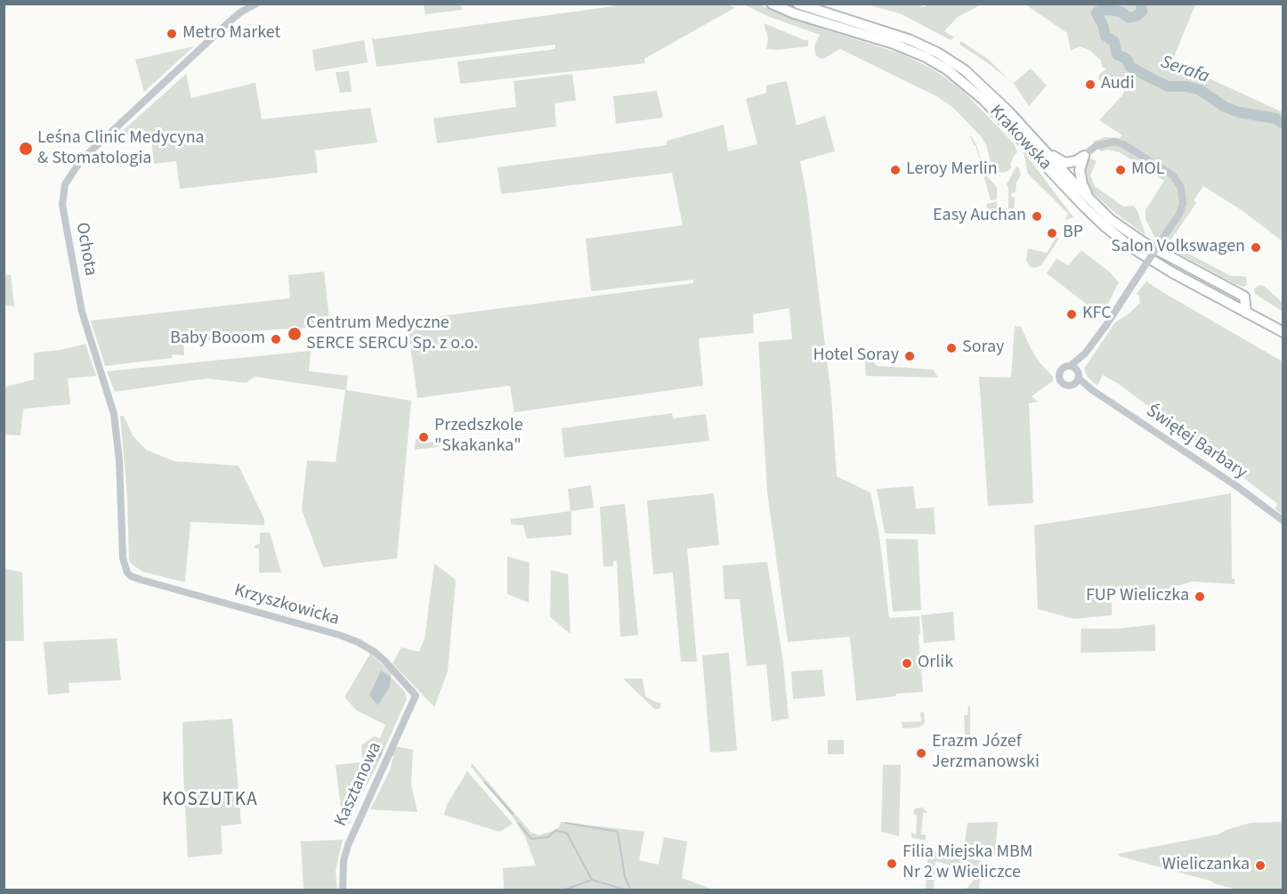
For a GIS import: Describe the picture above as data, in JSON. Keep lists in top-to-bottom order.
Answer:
{
  "streets": {
    "main road": ["Krakowska"],
    "street": [
      "Ochota",
      "Świętej Barbary",
      "Krzyszkowicka",
      "Kasztanowa"
    ]
  },
  "crossings": [
    ["Ochota", "Krzyszkowicka"],
    ["Krzyszkowicka", "Kasztanowa"]
  ],
  "districts": ["KOSZUTKA"],
  "water": ["Serafa"],
  "places": [
    "Metro Market",
    "Audi",
    "Leśna Clinic Medycyna & Stomatologia",
    "Leroy Merlin",
    "MOL",
    "Easy Auchan",
    "BP",
    "Salon Volkswagen",
    "KFC",
    "Centrum Medyczne SERCE SERCU Sp. z o.o.",
    "Baby Booom",
    "Soray",
    "Hotel Soray",
    "Przedszkole \"Skakanka\"",
    "FUP Wieliczka",
    "Orlik",
    "Erazm Józef Jerzmanowski",
    "Filia Miejska MBM Nr 2 w Wieliczce",
    "Wieliczanka"
  ]
}
